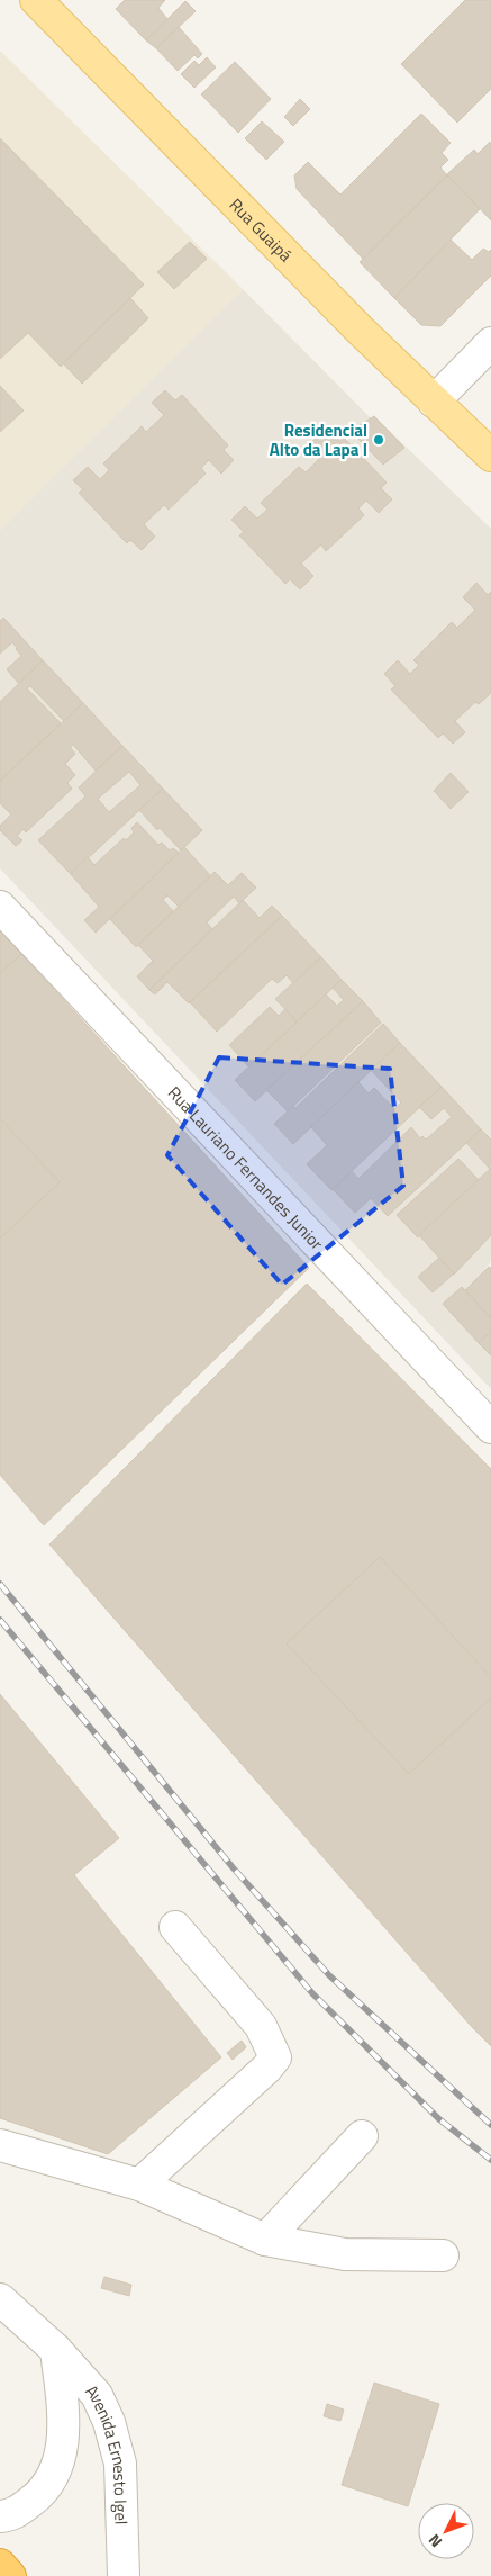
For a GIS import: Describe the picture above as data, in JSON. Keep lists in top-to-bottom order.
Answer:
{
  "streets": {
    "main road": ["Rua Guaipá"],
    "street": ["Rua Lauriano Fernandes Junior", "Avenida Ernesto Igel"]
  },
  "places": ["Residencial Alto da Lapa I"],
  "north": "bottom left"
}
